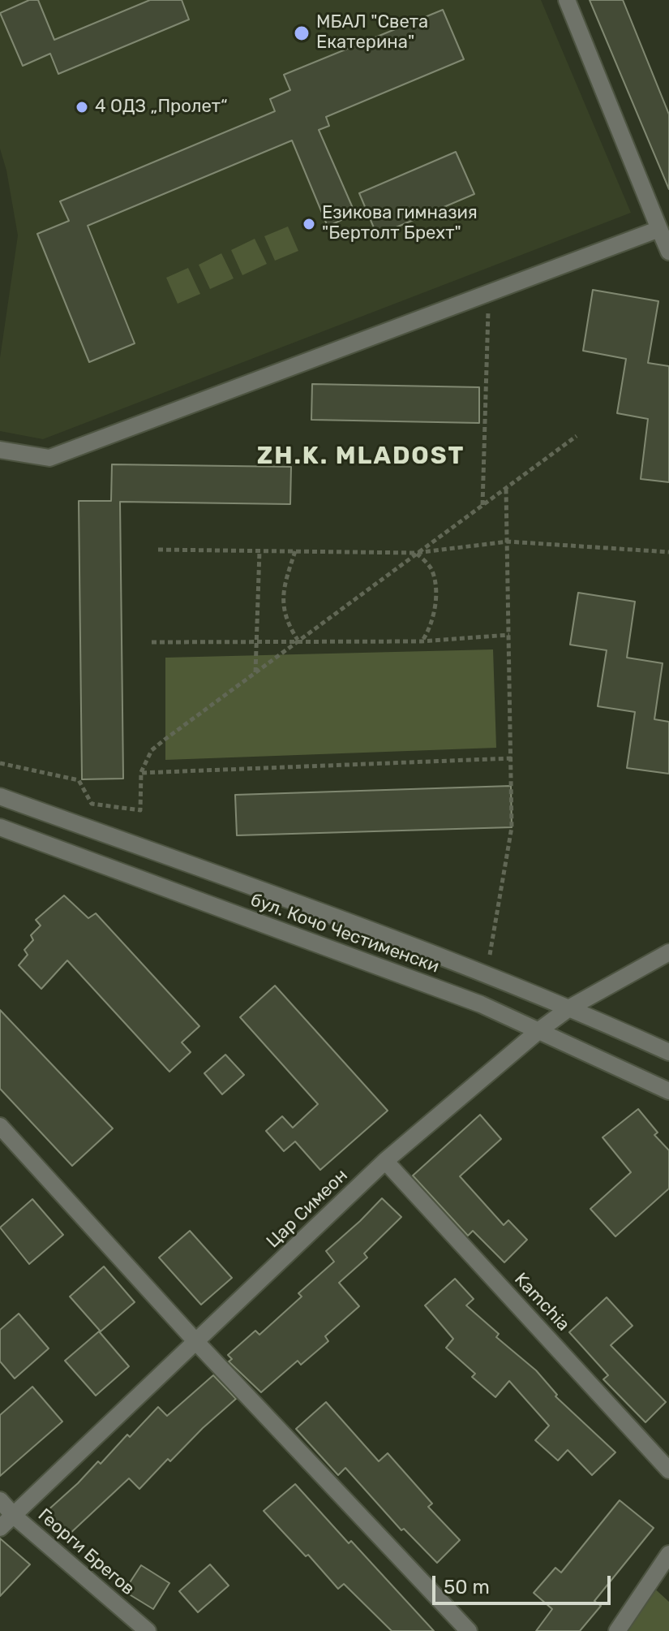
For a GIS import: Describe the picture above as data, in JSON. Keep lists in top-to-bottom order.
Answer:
{
  "streets": {
    "street": [
      "бул. Кочо Честименски",
      "Цар Симеон",
      "Kamchia",
      "Георги Брегов"
    ]
  },
  "crossings": [
    ["бул. Кочо Честименски", "Цар Симеон"],
    ["Цар Симеон", "Kamchia"],
    ["Цар Симеон", "Георги Брегов"]
  ],
  "districts": ["ZH.K. MLADOST"],
  "places": ["МБАЛ \"Света Екатерина\"", "4 ОДЗ „Пролет“", "Езикова гимназия \"Бертолт Брехт\""],
  "scale_bar": "50 m"
}
